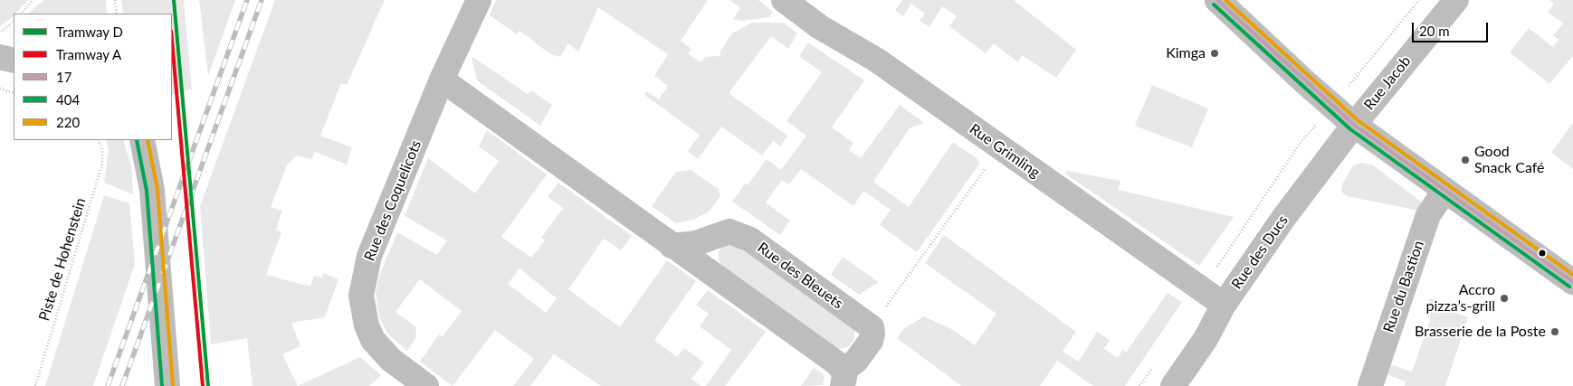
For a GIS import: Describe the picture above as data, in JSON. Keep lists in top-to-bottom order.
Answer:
{
  "streets": {
    "street": [
      "Rue Jacob",
      "Rue Grimling",
      "Rue des Coquelicots",
      "Rue des Ducs",
      "Rue des Bleuets",
      "Rue du Bastion"
    ],
    "path": ["Piste de Hohenstein"]
  },
  "crossings": [
    ["Rue Jacob", "Rue des Ducs"],
    ["Rue Grimling", "Rue des Ducs"]
  ],
  "places": [
    "Kimga",
    "Good Snack Café",
    "Accro pizza’s-grill",
    "Brasserie de la Poste"
  ],
  "lines": [
    "tram line D",
    "transit line 17",
    "transit line 220",
    "transit line 404",
    "tram line A"
  ],
  "legend": [
    "Tramway D",
    "Tramway A",
    "17",
    "404",
    "220"
  ],
  "scale_bar": "20 m"
}
